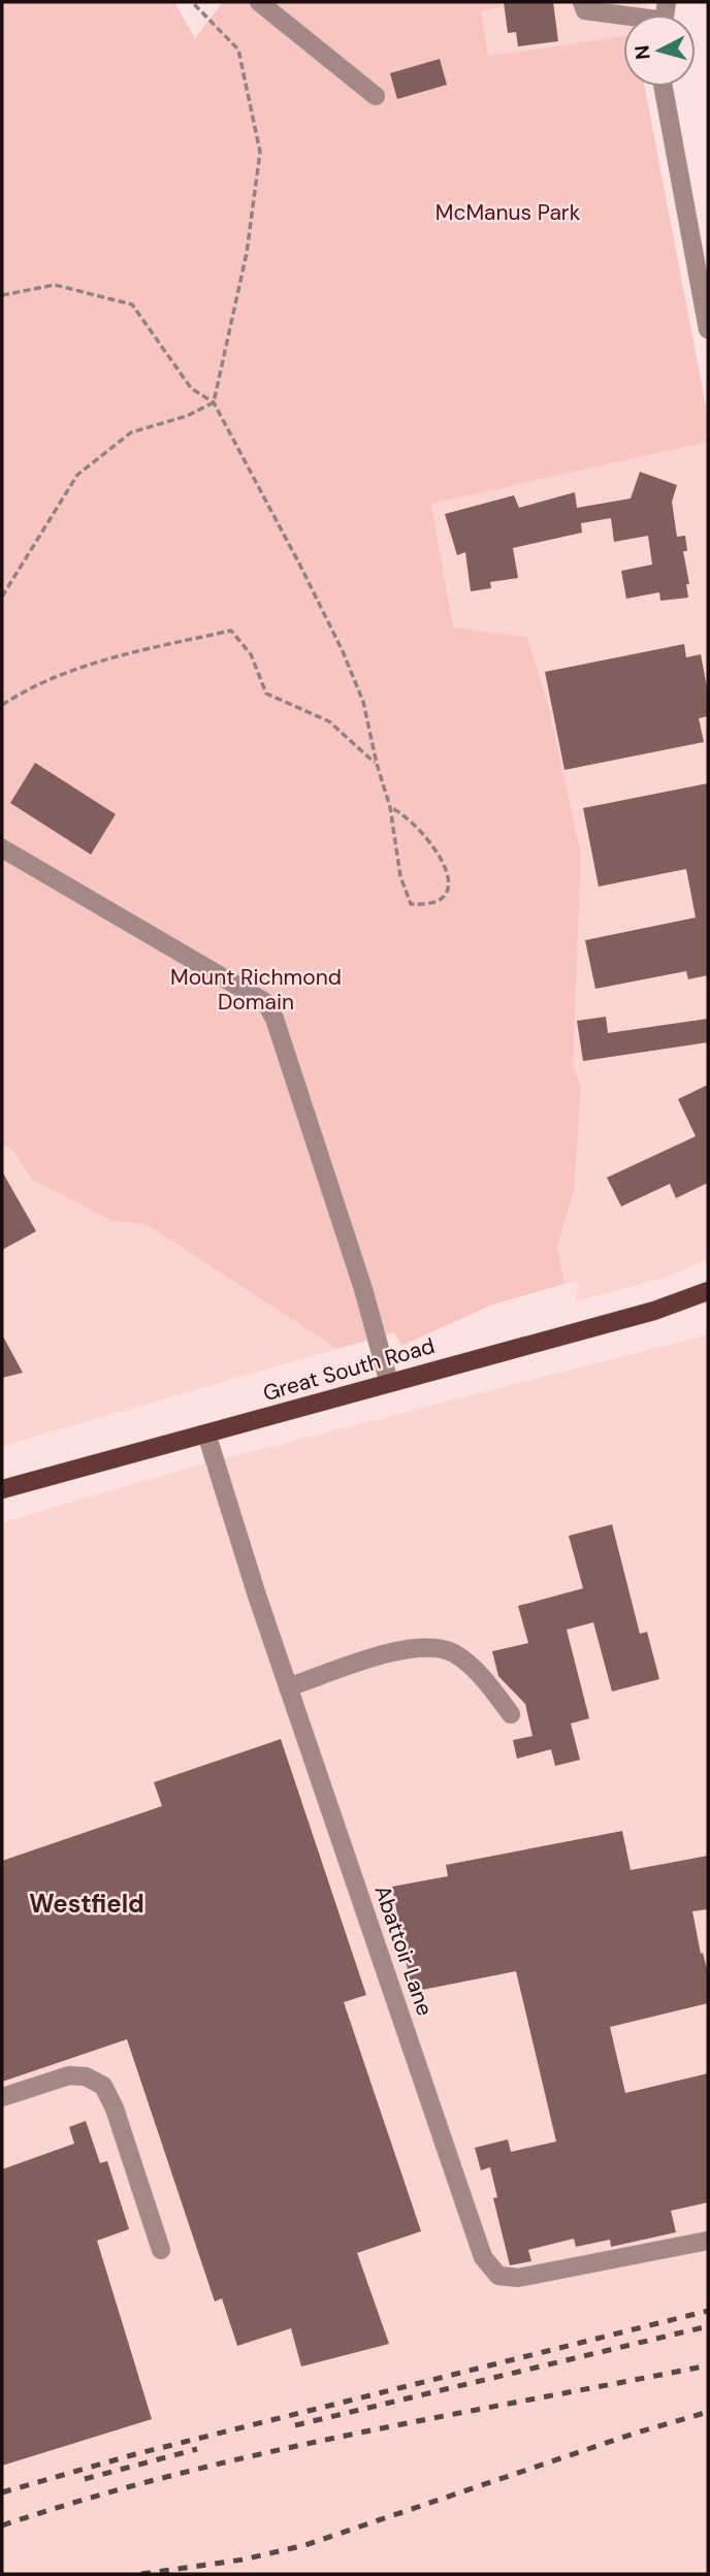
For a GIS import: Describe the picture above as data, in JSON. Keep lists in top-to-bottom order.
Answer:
{
  "streets": {
    "main road": ["Great South Road"],
    "street": ["Abattoir Lane"]
  },
  "crossings": [
    ["Great South Road", "Abattoir Lane"]
  ],
  "districts": ["Westfield"],
  "parks": ["McManus Park", "Mount Richmond Domain"],
  "north": "left"
}
